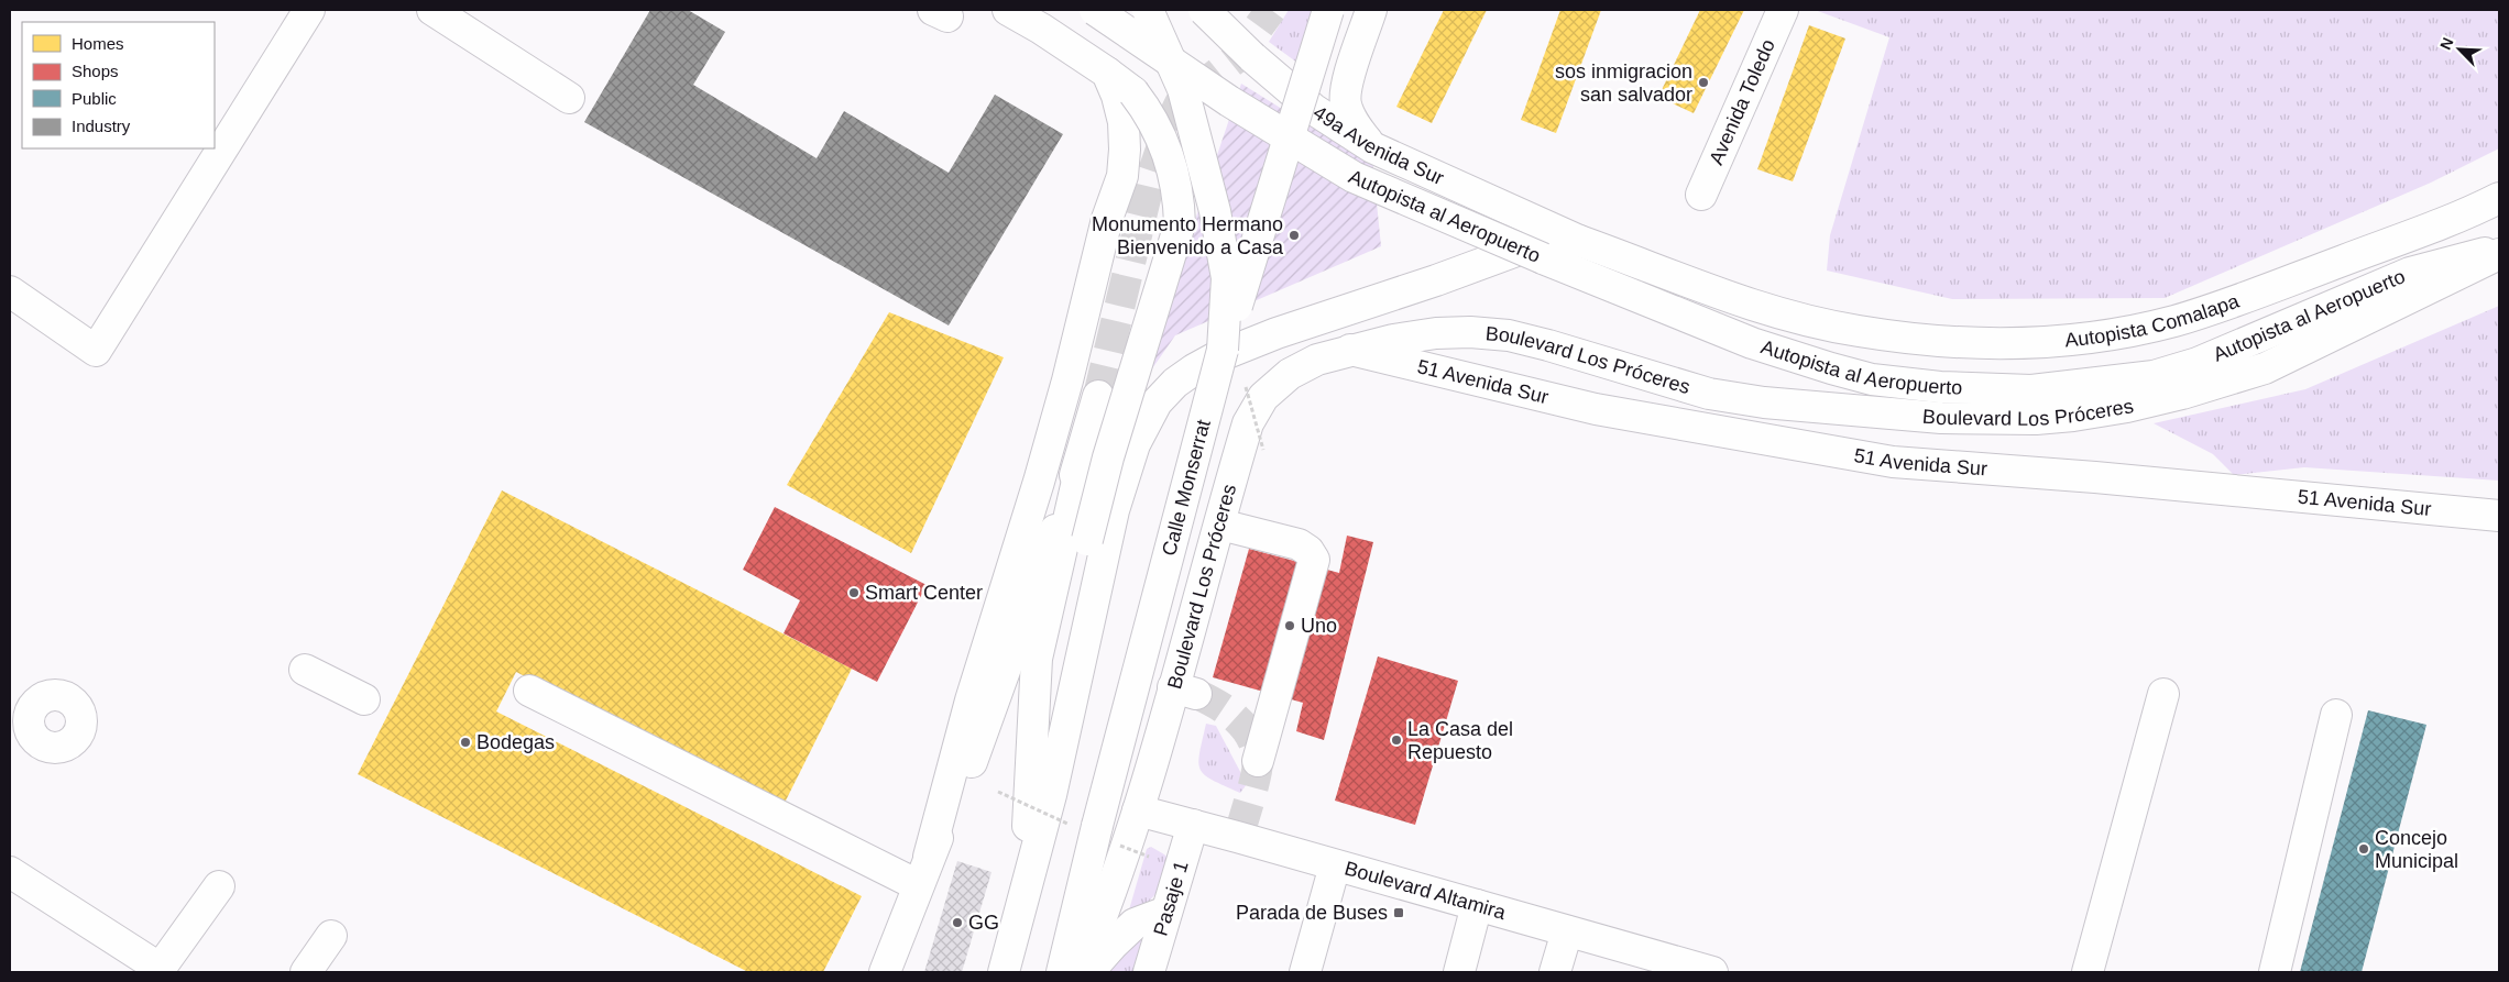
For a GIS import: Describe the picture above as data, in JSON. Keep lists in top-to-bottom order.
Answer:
{
  "streets": {
    "main road": [
      "Avenida Toledo",
      "49a Avenida Sur",
      "Autopista al Aeropuerto",
      "Autopista Comalapa",
      "Boulevard Los Próceres",
      "51 Avenida Sur",
      "Calle Monserrat",
      "Boulevard Altamira",
      "Pasaje 1"
    ]
  },
  "crossings": [
    ["49a Avenida Sur", "Autopista Comalapa"],
    ["Boulevard Los Próceres", "51 Avenida Sur"],
    ["Boulevard Los Próceres", "Boulevard Altamira"],
    ["Boulevard Altamira", "Pasaje 1"]
  ],
  "places": {
    "other": [
      "sos inmigracion san salvador",
      "Monumento Hermano Bienvenido a Casa",
      "Smart Center",
      "Uno",
      "La Casa del Repuesto",
      "Bodegas",
      "Concejo Municipal",
      "GG"
    ],
    "transit": ["Parada de Buses"]
  },
  "legend": [
    "Homes",
    "Shops",
    "Public",
    "Industry"
  ],
  "north": "top left"
}
